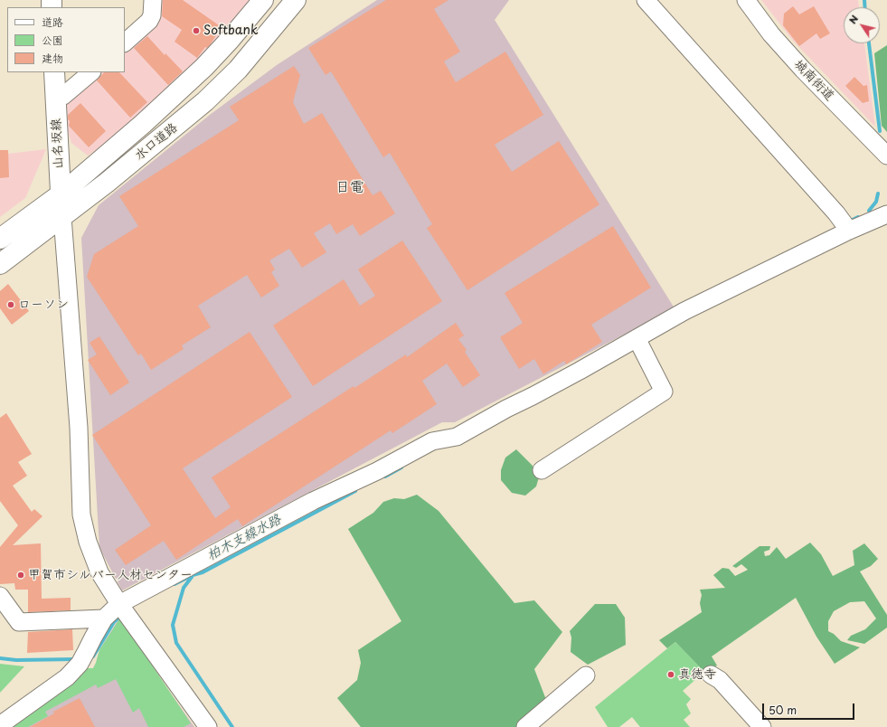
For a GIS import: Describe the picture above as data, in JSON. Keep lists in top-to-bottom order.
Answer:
{
  "streets": {
    "main road": ["水口道路", "山名坂線"],
    "street": ["城南街道"]
  },
  "crossings": [
    ["水口道路", "山名坂線"]
  ],
  "districts": ["日電"],
  "water": ["柏木支線水路"],
  "places": [
    "Softbank",
    "ローソン",
    "甲賀市シルバー人材センター",
    "真徳寺"
  ],
  "legend": ["道路", "公園", "建物"],
  "scale_bar": "50 m",
  "north": "top left"
}
